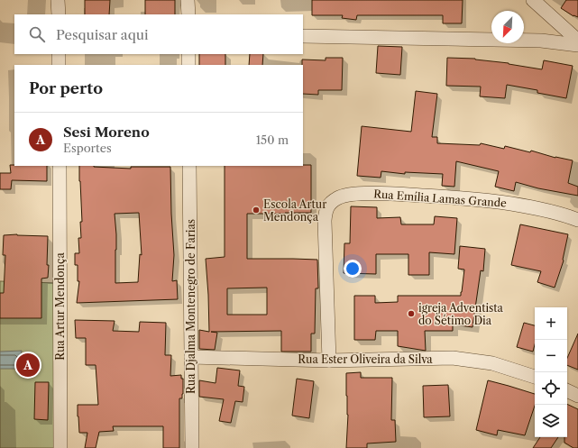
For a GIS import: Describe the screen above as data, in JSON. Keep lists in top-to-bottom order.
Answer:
{
  "streets": {
    "street": [
      "Rua Emília Lamas Grande",
      "Rua Artur Mendonça",
      "Rua Djalma Montenegro de Farias",
      "Rua Ester Oliveira da Silva"
    ]
  },
  "crossings": [
    ["Rua Emília Lamas Grande", "Rua Ester Oliveira da Silva"],
    ["Rua Djalma Montenegro de Farias", "Rua Ester Oliveira da Silva"]
  ],
  "places": ["Escola Artur Mendonça", "igreja Adventista do Sétimo Dia"],
  "north": "bottom left",
  "page": {
    "search": "Pesquisar aqui",
    "heading": "Por perto",
    "list": [
      {
        "mark": "A",
        "name": "Sesi Moreno",
        "note": "Esportes",
        "value": "150 m"
      }
    ],
    "map_buttons": ["+", "−"],
    "pins": "A"
  }
}
